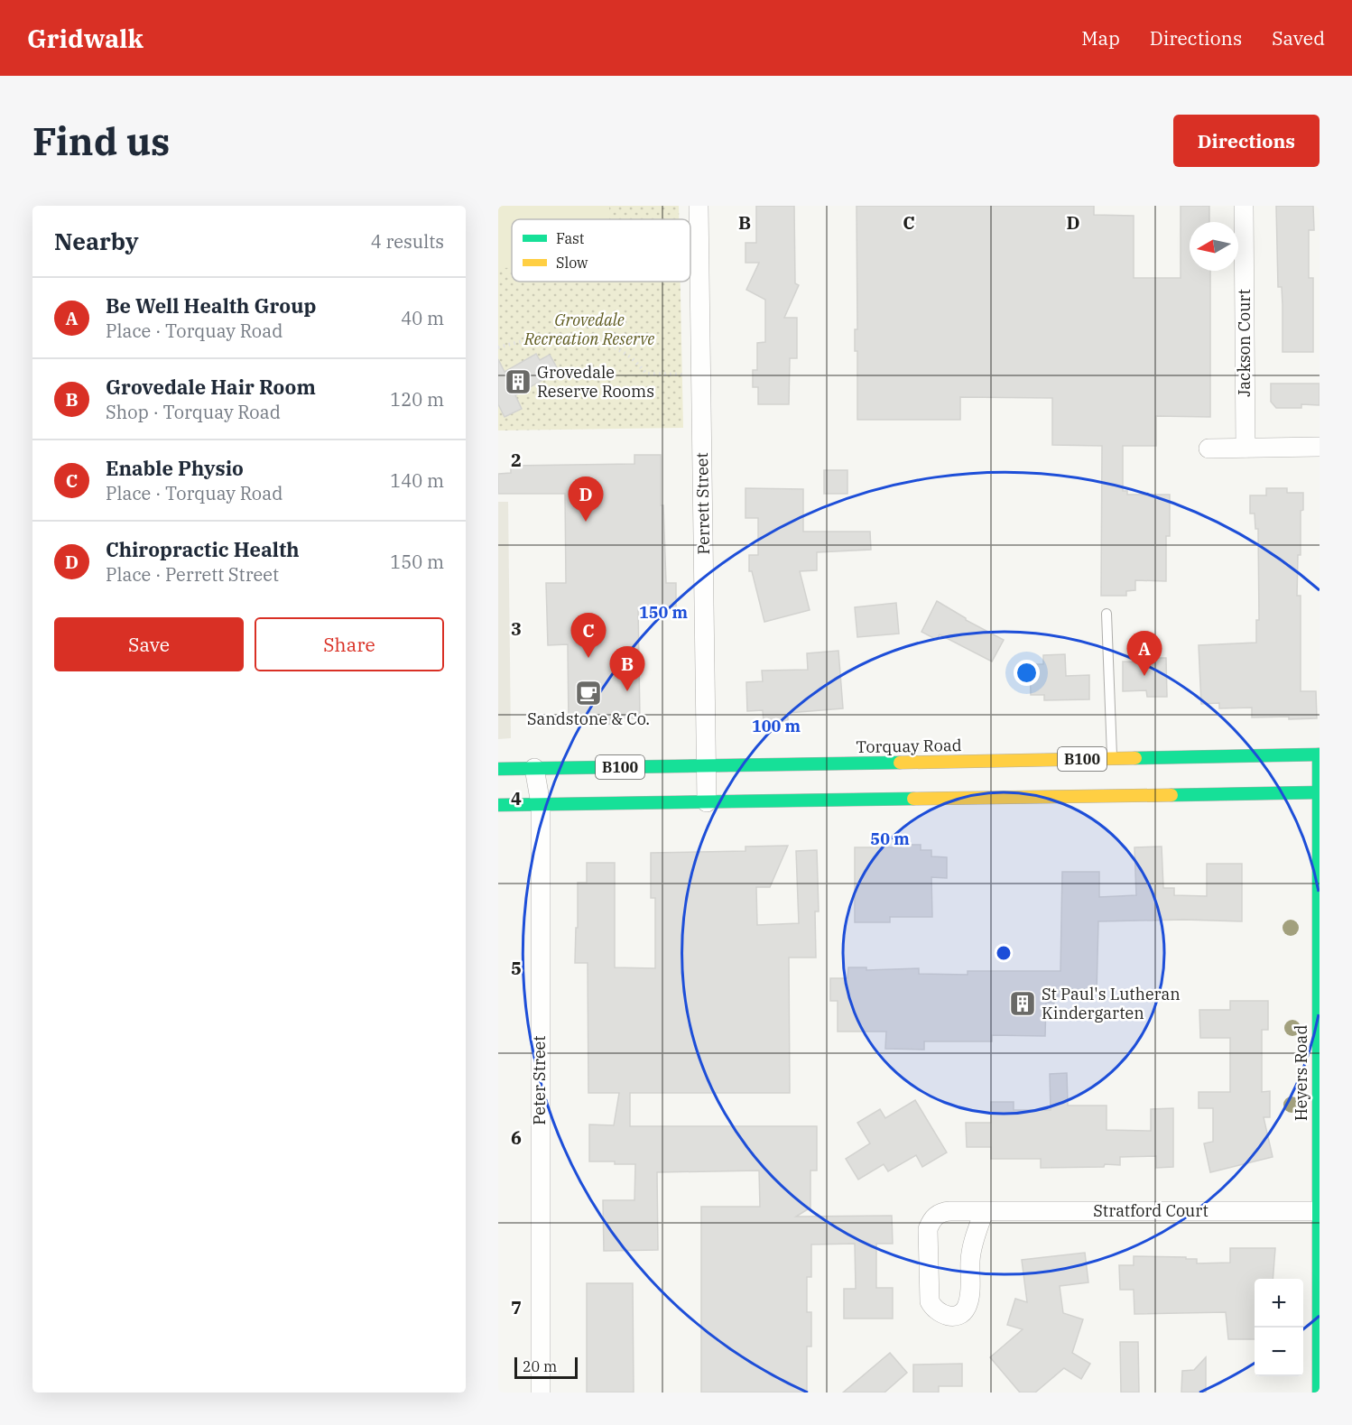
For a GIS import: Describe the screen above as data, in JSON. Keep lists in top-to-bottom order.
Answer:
{
  "streets": {
    "main road": ["Torquay Road", "B100", "Heyers Road"],
    "street": [
      "Jackson Court",
      "Perrett Street",
      "Peter Street",
      "Stratford Court"
    ]
  },
  "crossings": [
    ["Perrett Street", "Torquay Road"],
    ["Perrett Street", "B100"],
    ["Torquay Road", "Heyers Road"],
    ["Torquay Road", "Peter Street"],
    ["B100", "Heyers Road"],
    ["B100", "Peter Street"],
    ["Heyers Road", "Stratford Court"]
  ],
  "parks": ["Grovedale Recreation Reserve"],
  "places": {
    "building": ["Grovedale Reserve Rooms", "St Paul's Lutheran Kindergarten"],
    "cafe": ["Sandstone & Co."]
  },
  "legend": ["Fast", "Slow"],
  "scale_bar": "20 m",
  "north": "left",
  "page": {
    "header": "Gridwalk",
    "nav": ["Map", "Directions", "Saved"],
    "buttons": [
      "Directions",
      ["Save", "Share"]
    ],
    "title": "Find us",
    "heading": ["Nearby", "4 results"],
    "list": [
      {
        "mark": "A",
        "name": "Be Well Health Group",
        "note": "Place · Torquay Road",
        "value": "40 m"
      },
      {
        "mark": "B",
        "name": "Grovedale Hair Room",
        "note": "Shop · Torquay Road",
        "value": "120 m"
      },
      {
        "mark": "C",
        "name": "Enable Physio",
        "note": "Place · Torquay Road",
        "value": "140 m"
      },
      {
        "mark": "D",
        "name": "Chiropractic Health",
        "note": "Place · Perrett Street",
        "value": "150 m"
      }
    ],
    "pins": [
      "D",
      "C",
      "A",
      "B"
    ],
    "map_buttons": ["+", "−"],
    "scale": "20 m"
  },
  "grid": {
    "columns": ["B", "C", "D"],
    "rows": [
      "2",
      "3",
      "4",
      "5",
      "6",
      "7"
    ]
  },
  "rings": ["150 m", "100 m", "50 m"]
}
